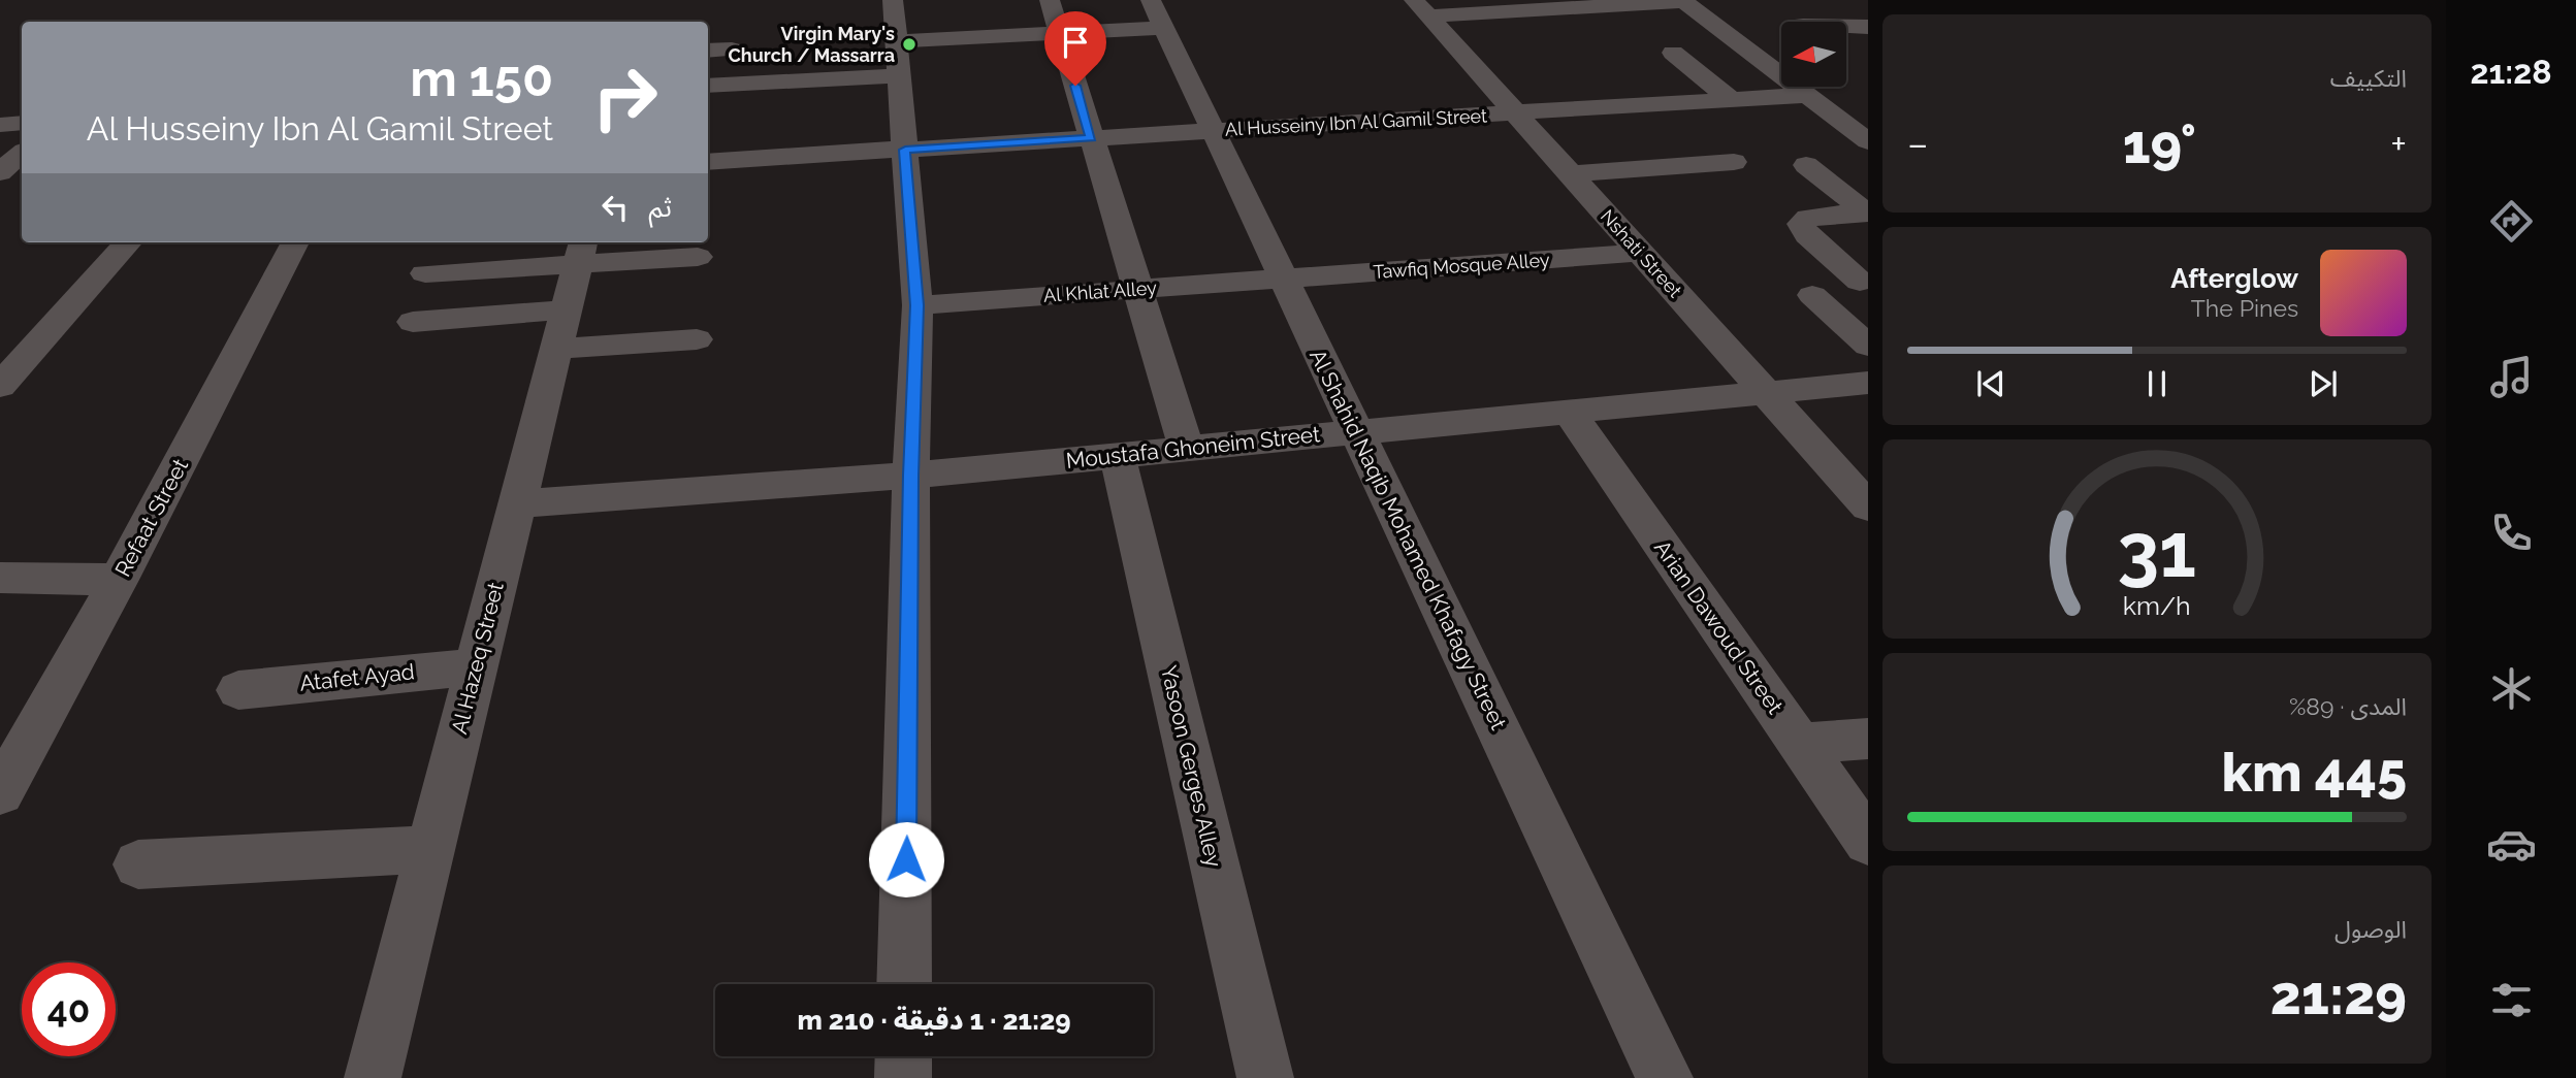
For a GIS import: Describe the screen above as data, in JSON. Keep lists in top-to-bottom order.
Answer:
{
  "streets": {
    "street": [
      "Al Husseiny Ibn Al Gamil Street",
      "Nshati Street",
      "Tawfiq Mosque Alley",
      "Al Khlat Alley",
      "Moustafa Ghoneim Street",
      "Refaat Street",
      "Al Shahid Naqib Mohamed Khafagy Street",
      "Arian Dawoud Street",
      "Al Hazeq Street",
      "Atafet Ayad",
      "Yasoon Gerges Alley"
    ]
  },
  "crossings": [
    ["Al Husseiny Ibn Al Gamil Street", "Nshati Street"],
    ["Al Husseiny Ibn Al Gamil Street", "Al Shahid Naqib Mohamed Khafagy Street"],
    ["Nshati Street", "Tawfiq Mosque Alley"],
    ["Nshati Street", "Moustafa Ghoneim Street"],
    ["Tawfiq Mosque Alley", "Al Khlat Alley"],
    ["Tawfiq Mosque Alley", "Al Shahid Naqib Mohamed Khafagy Street"],
    ["Al Khlat Alley", "Al Shahid Naqib Mohamed Khafagy Street"],
    ["Moustafa Ghoneim Street", "Al Shahid Naqib Mohamed Khafagy Street"],
    ["Moustafa Ghoneim Street", "Arian Dawoud Street"],
    ["Moustafa Ghoneim Street", "Al Hazeq Street"],
    ["Moustafa Ghoneim Street", "Yasoon Gerges Alley"],
    ["Al Hazeq Street", "Atafet Ayad"]
  ],
  "places": ["Virgin Mary's Church / Massarra"],
  "north": "left",
  "page": {
    "tabs": "21:28",
    "tile": [
      "التكييف",
      ["المدى · 89%", "445 km"],
      ["الوصول", "21:29"]
    ],
    "turn": ["150 m", "Al Husseiny Ibn Al Gamil Street"],
    "heat": ["−", "19°", "+"],
    "then": "ثم",
    "song": ["Afterglow", "The Pines"],
    "limit": "40",
    "trip": "21:29 · 1 دقيقة · 210 m",
    "gauge": ["31", "km/h"]
  }
}
